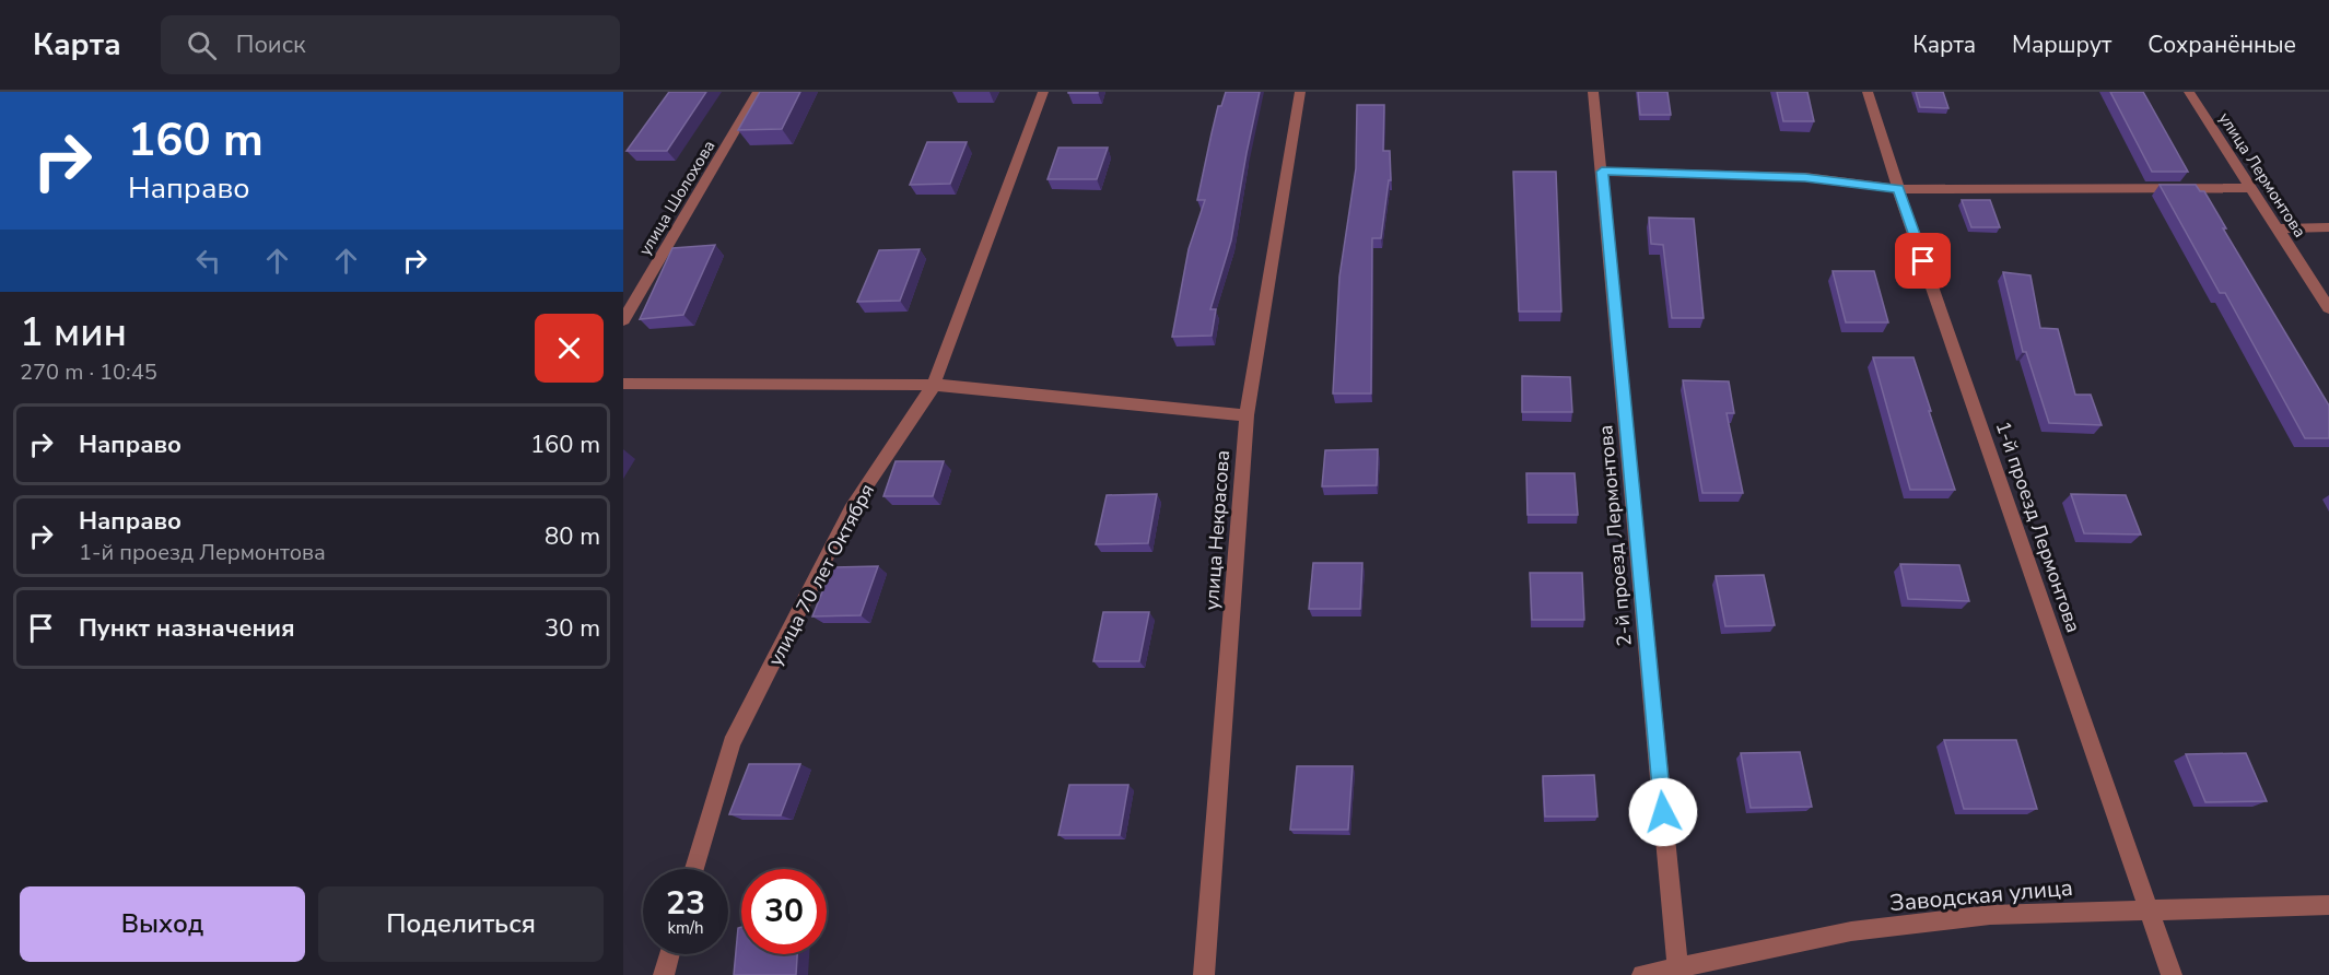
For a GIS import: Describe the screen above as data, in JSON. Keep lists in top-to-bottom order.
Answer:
{
  "streets": {
    "street": [
      "улица Лермонтова",
      "улица Шолохова",
      "1-й проезд Лермонтова",
      "улица Некрасова",
      "2-й проезд Лермонтова",
      "улица 70 лет Октября",
      "Заводская улица"
    ]
  },
  "crossings": [
    ["1-й проезд Лермонтова", "Заводская улица"],
    ["2-й проезд Лермонтова", "Заводская улица"]
  ],
  "page": {
    "header": "Карта",
    "search": "Поиск",
    "nav": ["Карта", "Маршрут", "Сохранённые"],
    "turn": ["160 m", "Направо"],
    "heading": ["1 мин", "270 m · 10:45"],
    "list": [
      {
        "name": "Направо",
        "value": "160 m"
      },
      {
        "name": "Направо",
        "note": "1-й проезд Лермонтова",
        "value": "80 m"
      },
      {
        "name": "Пункт назначения",
        "value": "30 m"
      }
    ],
    "speed": "23 km/h",
    "limit": "30",
    "buttons": ["Выход", "Поделиться"]
  }
}
